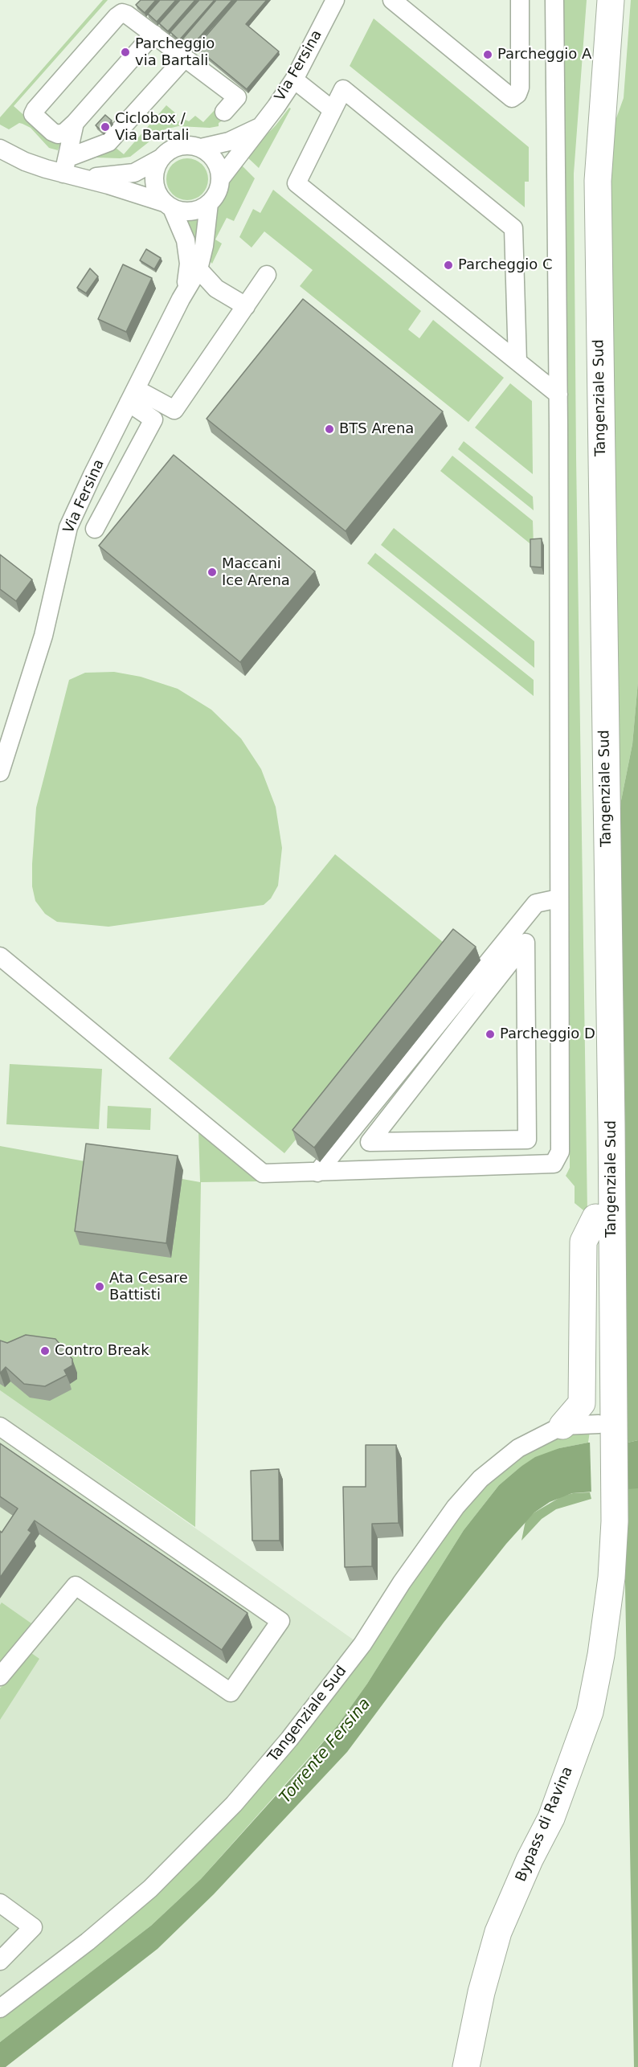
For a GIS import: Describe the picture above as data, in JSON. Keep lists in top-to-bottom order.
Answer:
{
  "streets": {
    "highway": ["Tangenziale Sud", "Bypass di Ravina"],
    "street": ["Via Fersina"]
  },
  "crossings": [
    ["Tangenziale Sud", "Bypass di Ravina"]
  ],
  "water": ["Torrente Fersina"],
  "places": [
    "Parcheggio via Bartali",
    "Parcheggio A",
    "Ciclobox / Via Bartali",
    "Parcheggio C",
    "BTS Arena",
    "Maccani Ice Arena",
    "Parcheggio D",
    "Ata Cesare Battisti",
    "Contro Break"
  ]
}
